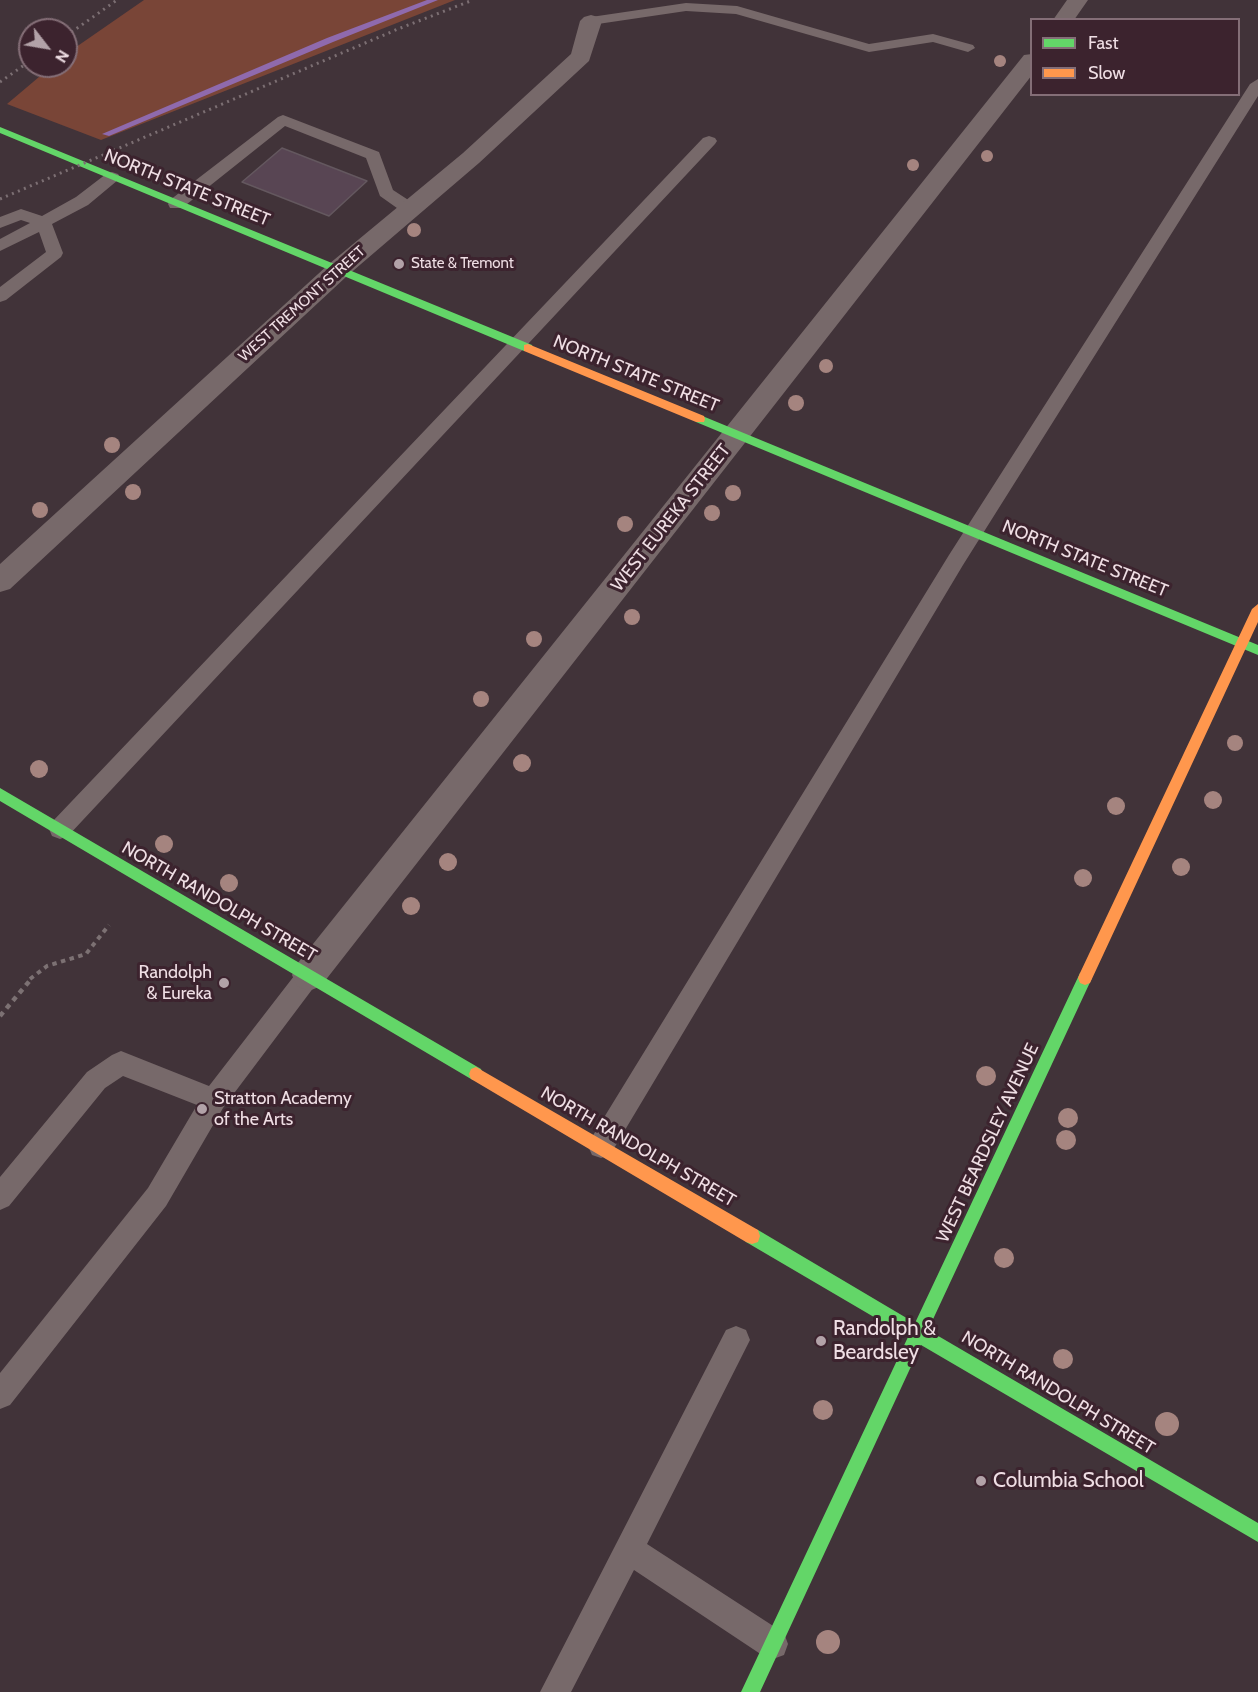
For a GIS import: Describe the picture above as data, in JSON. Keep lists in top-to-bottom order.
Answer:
{
  "streets": {
    "main road": ["NORTH STATE STREET", "NORTH RANDOLPH STREET", "WEST BEARDSLEY AVENUE"],
    "street": ["WEST TREMONT STREET", "WEST EUREKA STREET"]
  },
  "crossings": [
    ["NORTH STATE STREET", "WEST TREMONT STREET"],
    ["NORTH STATE STREET", "WEST EUREKA STREET"],
    ["NORTH STATE STREET", "WEST BEARDSLEY AVENUE"],
    ["WEST EUREKA STREET", "NORTH RANDOLPH STREET"],
    ["NORTH RANDOLPH STREET", "WEST BEARDSLEY AVENUE"]
  ],
  "places": [
    "State & Tremont",
    "Randolph & Eureka",
    "Stratton Academy of the Arts",
    "Randolph & Beardsley",
    "Columbia School"
  ],
  "legend": ["Fast", "Slow"],
  "north": "bottom right"
}
